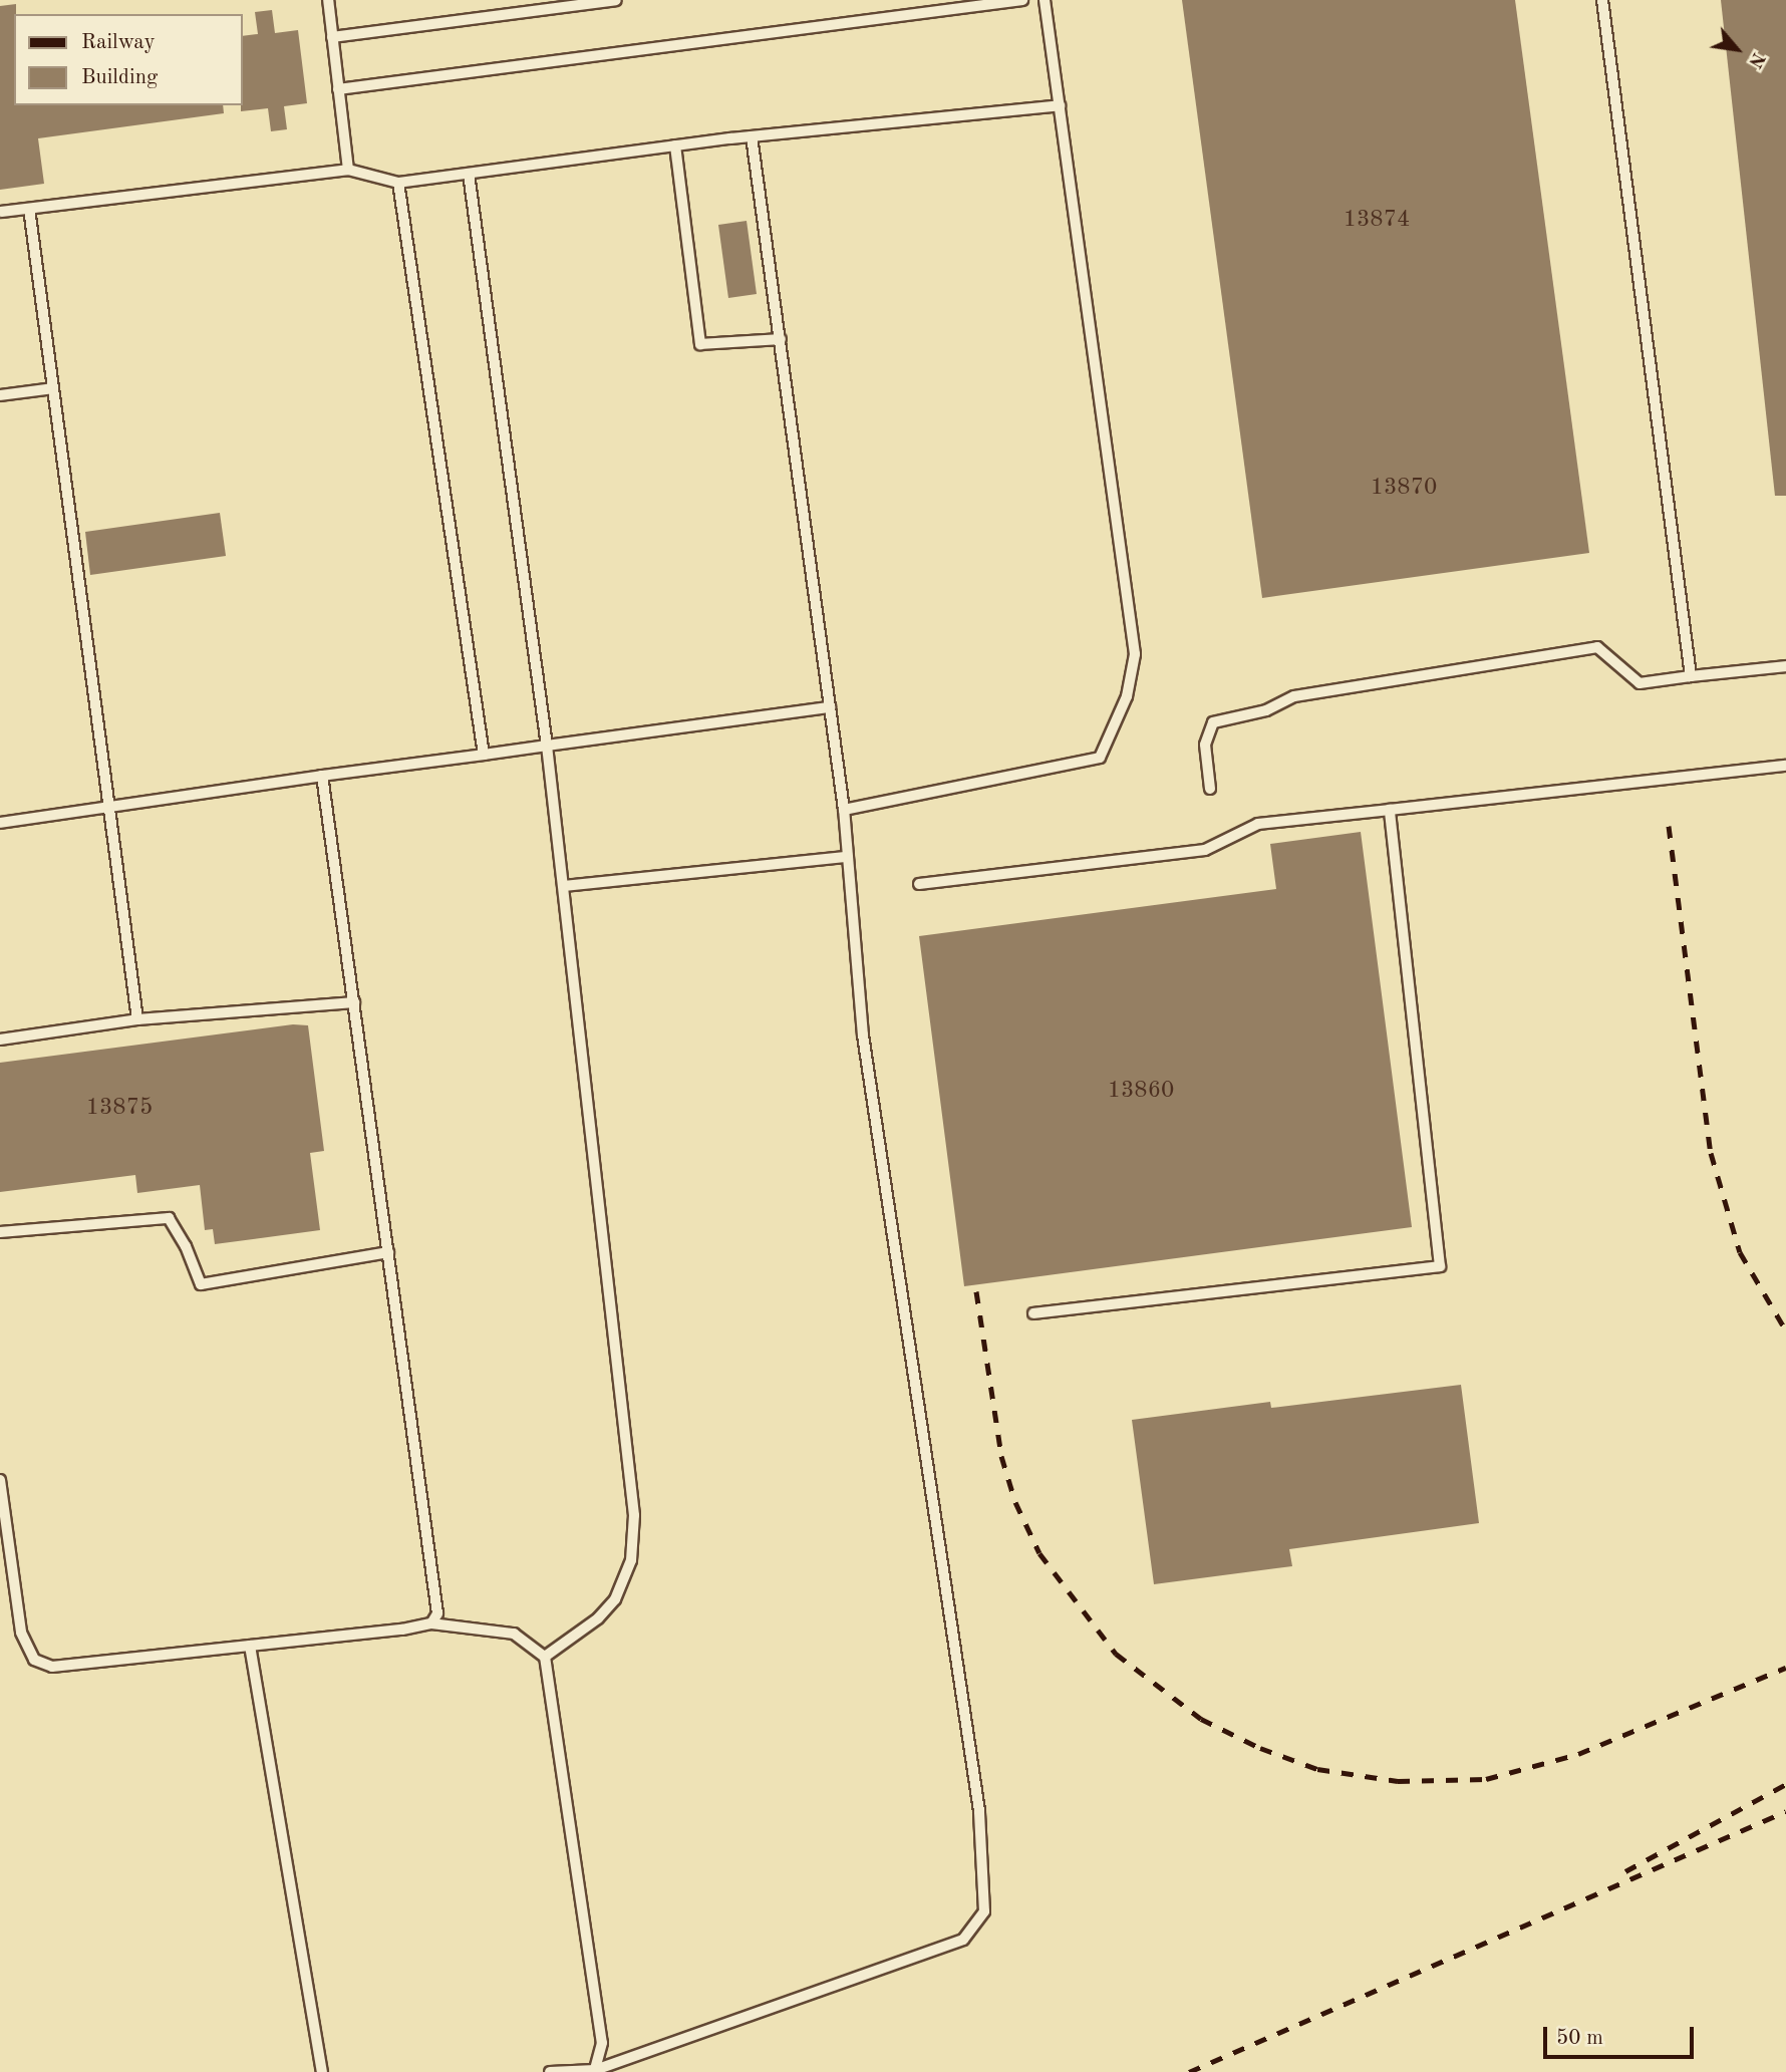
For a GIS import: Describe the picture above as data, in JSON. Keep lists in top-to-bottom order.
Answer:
{
  "house_numbers": [
    "13874",
    "13870",
    "13860",
    "13875"
  ],
  "legend": ["Railway", "Building"],
  "scale_bar": "50 m",
  "north": "bottom right"
}
